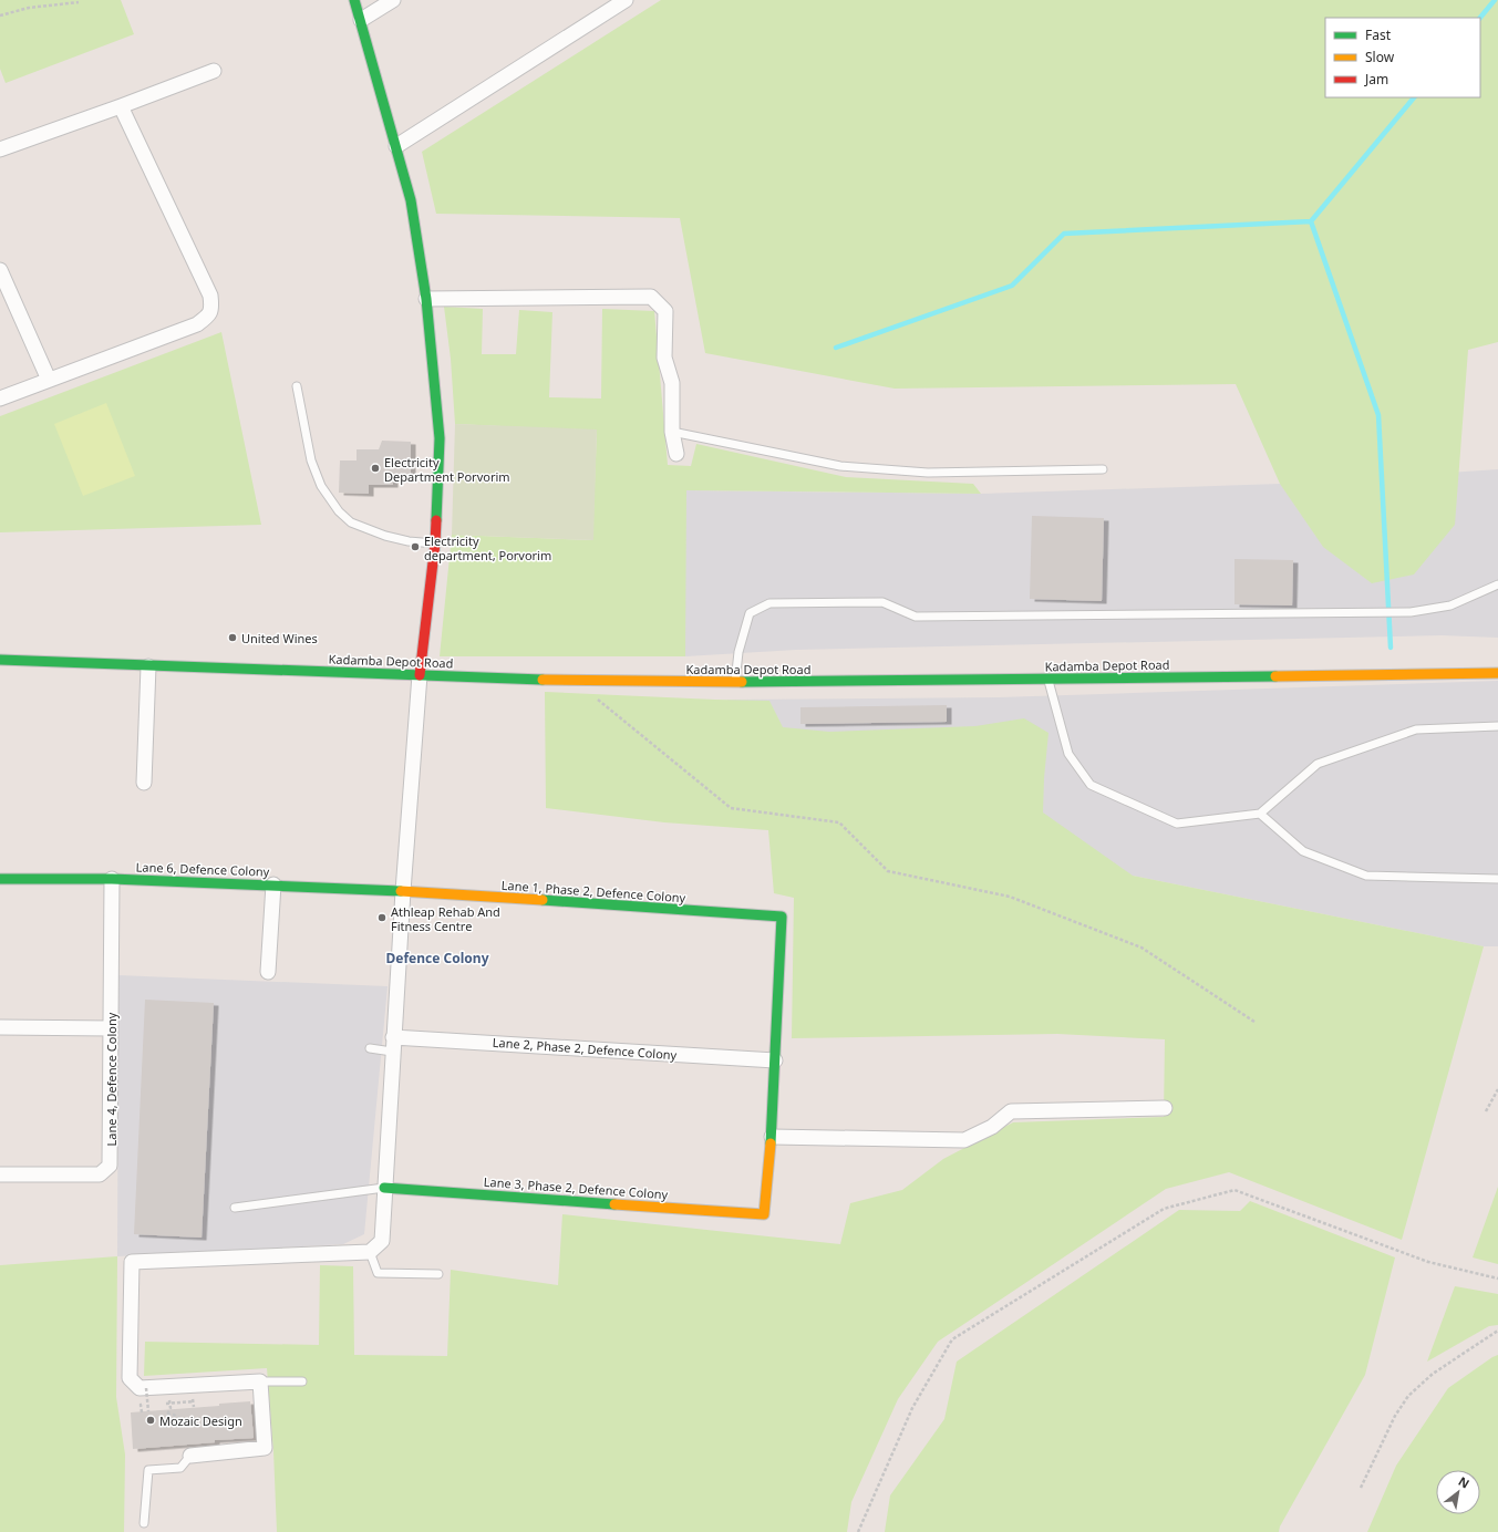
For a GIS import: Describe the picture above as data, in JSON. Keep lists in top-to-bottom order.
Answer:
{
  "streets": {
    "street": [
      "Kadamba Depot Road",
      "Lane 6, Defence Colony",
      "Lane 1, Phase 2, Defence Colony",
      "Lane 2, Phase 2, Defence Colony",
      "Lane 4, Defence Colony",
      "Lane 3, Phase 2, Defence Colony"
    ]
  },
  "crossings": [
    ["Lane 6, Defence Colony", "Lane 1, Phase 2, Defence Colony"],
    ["Lane 6, Defence Colony", "Lane 4, Defence Colony"],
    ["Lane 1, Phase 2, Defence Colony", "Lane 2, Phase 2, Defence Colony"]
  ],
  "districts": ["Defence Colony"],
  "places": [
    "Electricity Department Porvorim",
    "Electricity department, Porvorim",
    "United Wines",
    "Athleap Rehab And Fitness Centre",
    "Mozaic Design"
  ],
  "legend": ["Fast", "Slow", "Jam"],
  "north": "top right"
}
